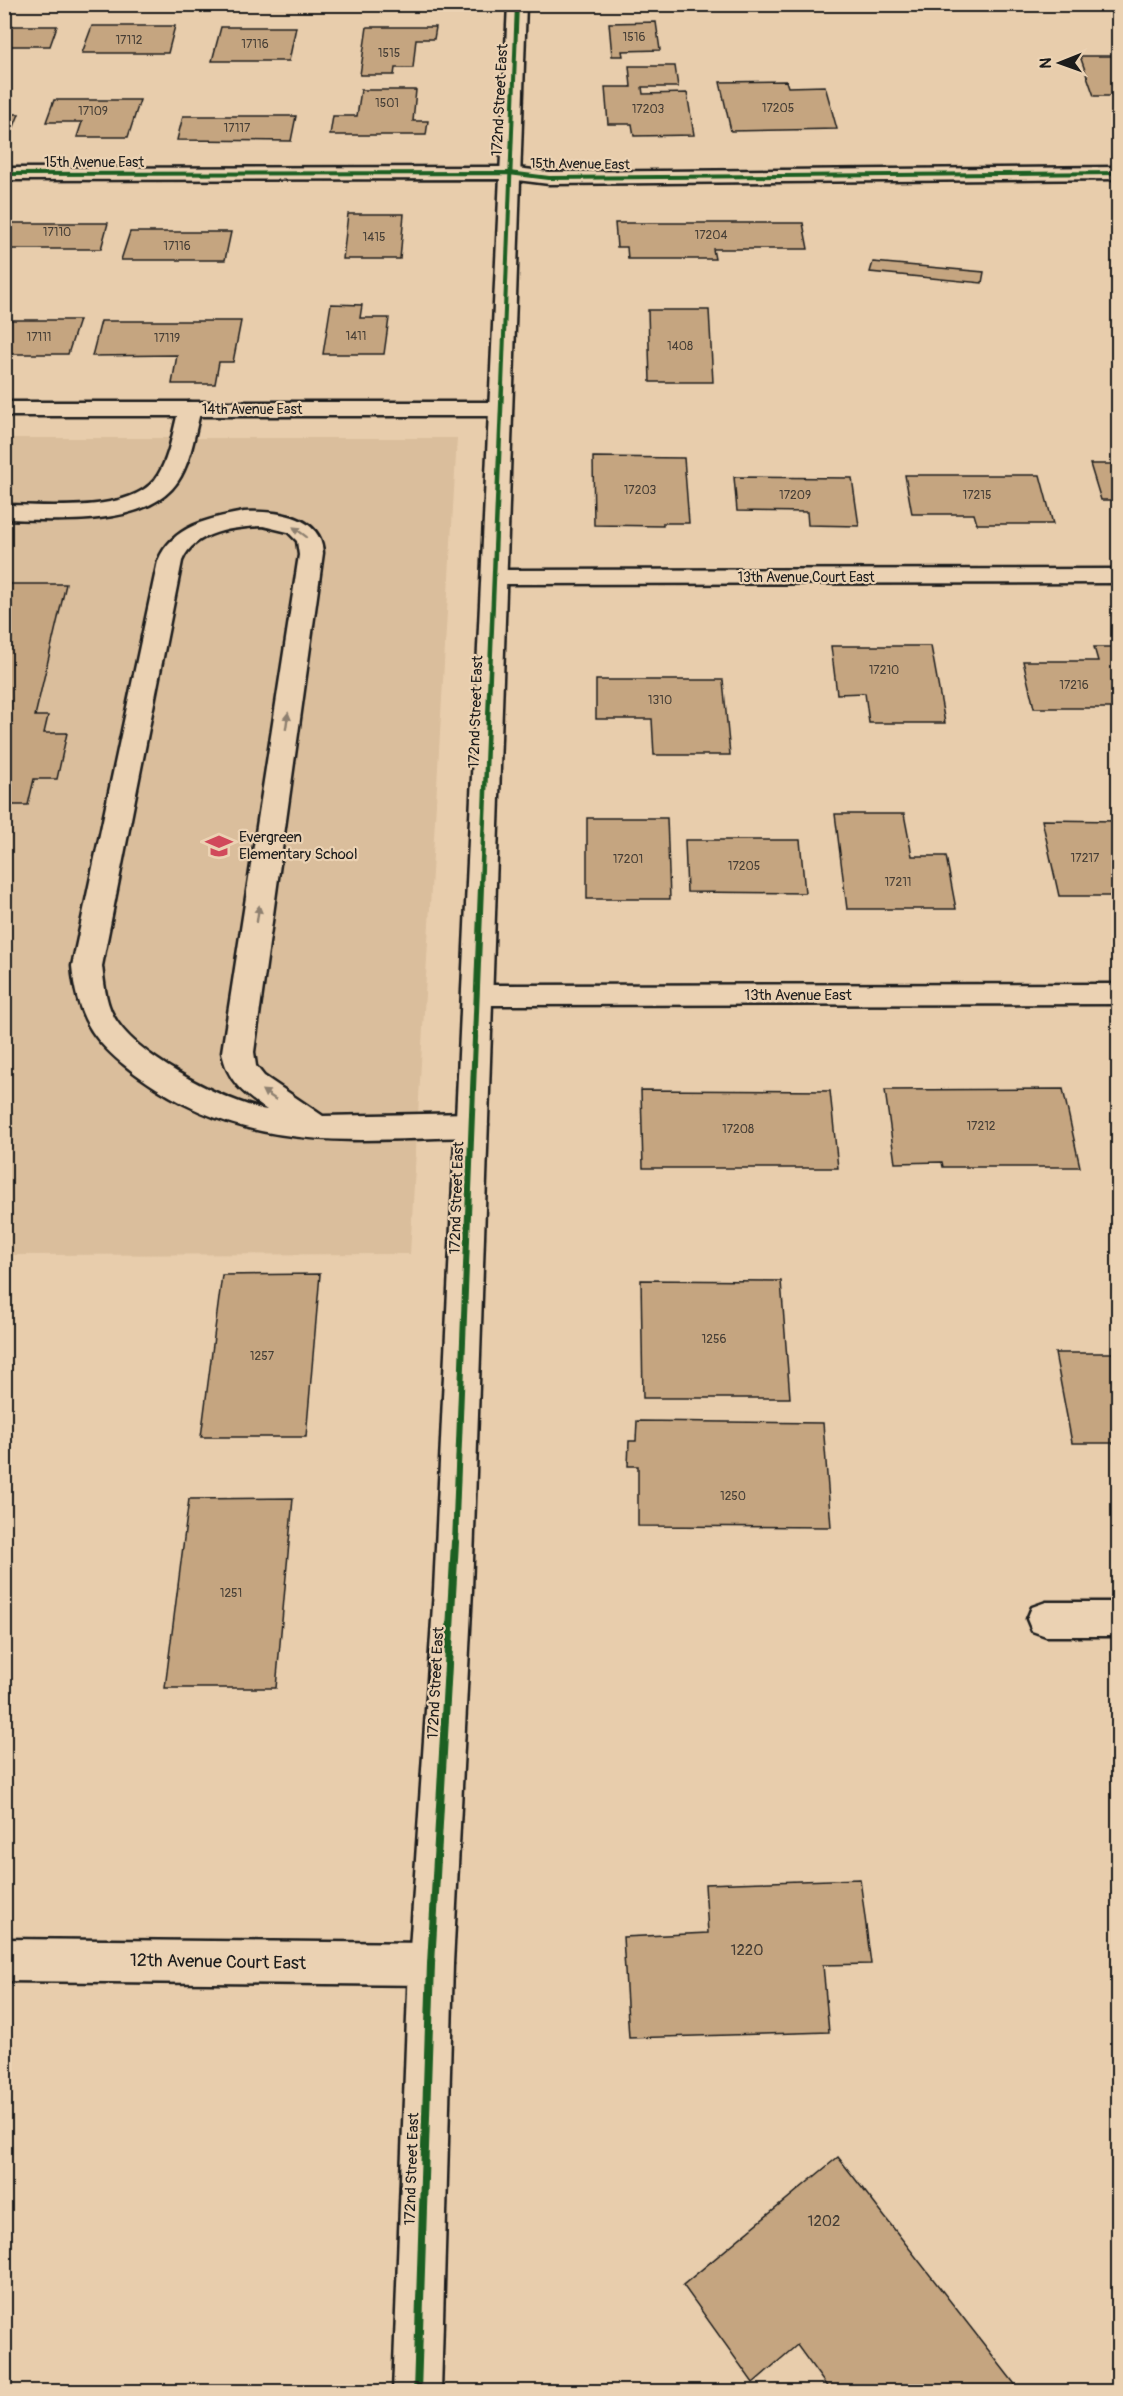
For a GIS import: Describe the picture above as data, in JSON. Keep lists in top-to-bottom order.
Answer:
{
  "streets": {
    "street": [
      "172nd Street East",
      "15th Avenue East",
      "14th Avenue East",
      "13th Avenue Court East",
      "13th Avenue East",
      "12th Avenue Court East"
    ]
  },
  "crossings": [
    ["172nd Street East", "15th Avenue East"],
    ["172nd Street East", "14th Avenue East"],
    ["172nd Street East", "13th Avenue Court East"],
    ["172nd Street East", "13th Avenue East"],
    ["172nd Street East", "12th Avenue Court East"]
  ],
  "places": {
    "school or university": ["Evergreen Elementary School"]
  },
  "house_numbers": [
    "1516",
    "17112",
    "17116",
    "1515",
    "1501",
    "17205",
    "17203",
    "17109",
    "17117",
    "17110",
    "17204",
    "1415",
    "17116",
    "1411",
    "17111",
    "17119",
    "1408",
    "17203",
    "17209",
    "17215",
    "17210",
    "17216",
    "1310",
    "17217",
    "17201",
    "17205",
    "17211",
    "17212",
    "17208",
    "1256",
    "1257",
    "1250",
    "1251",
    "1220",
    "1202"
  ],
  "north": "left"
}
